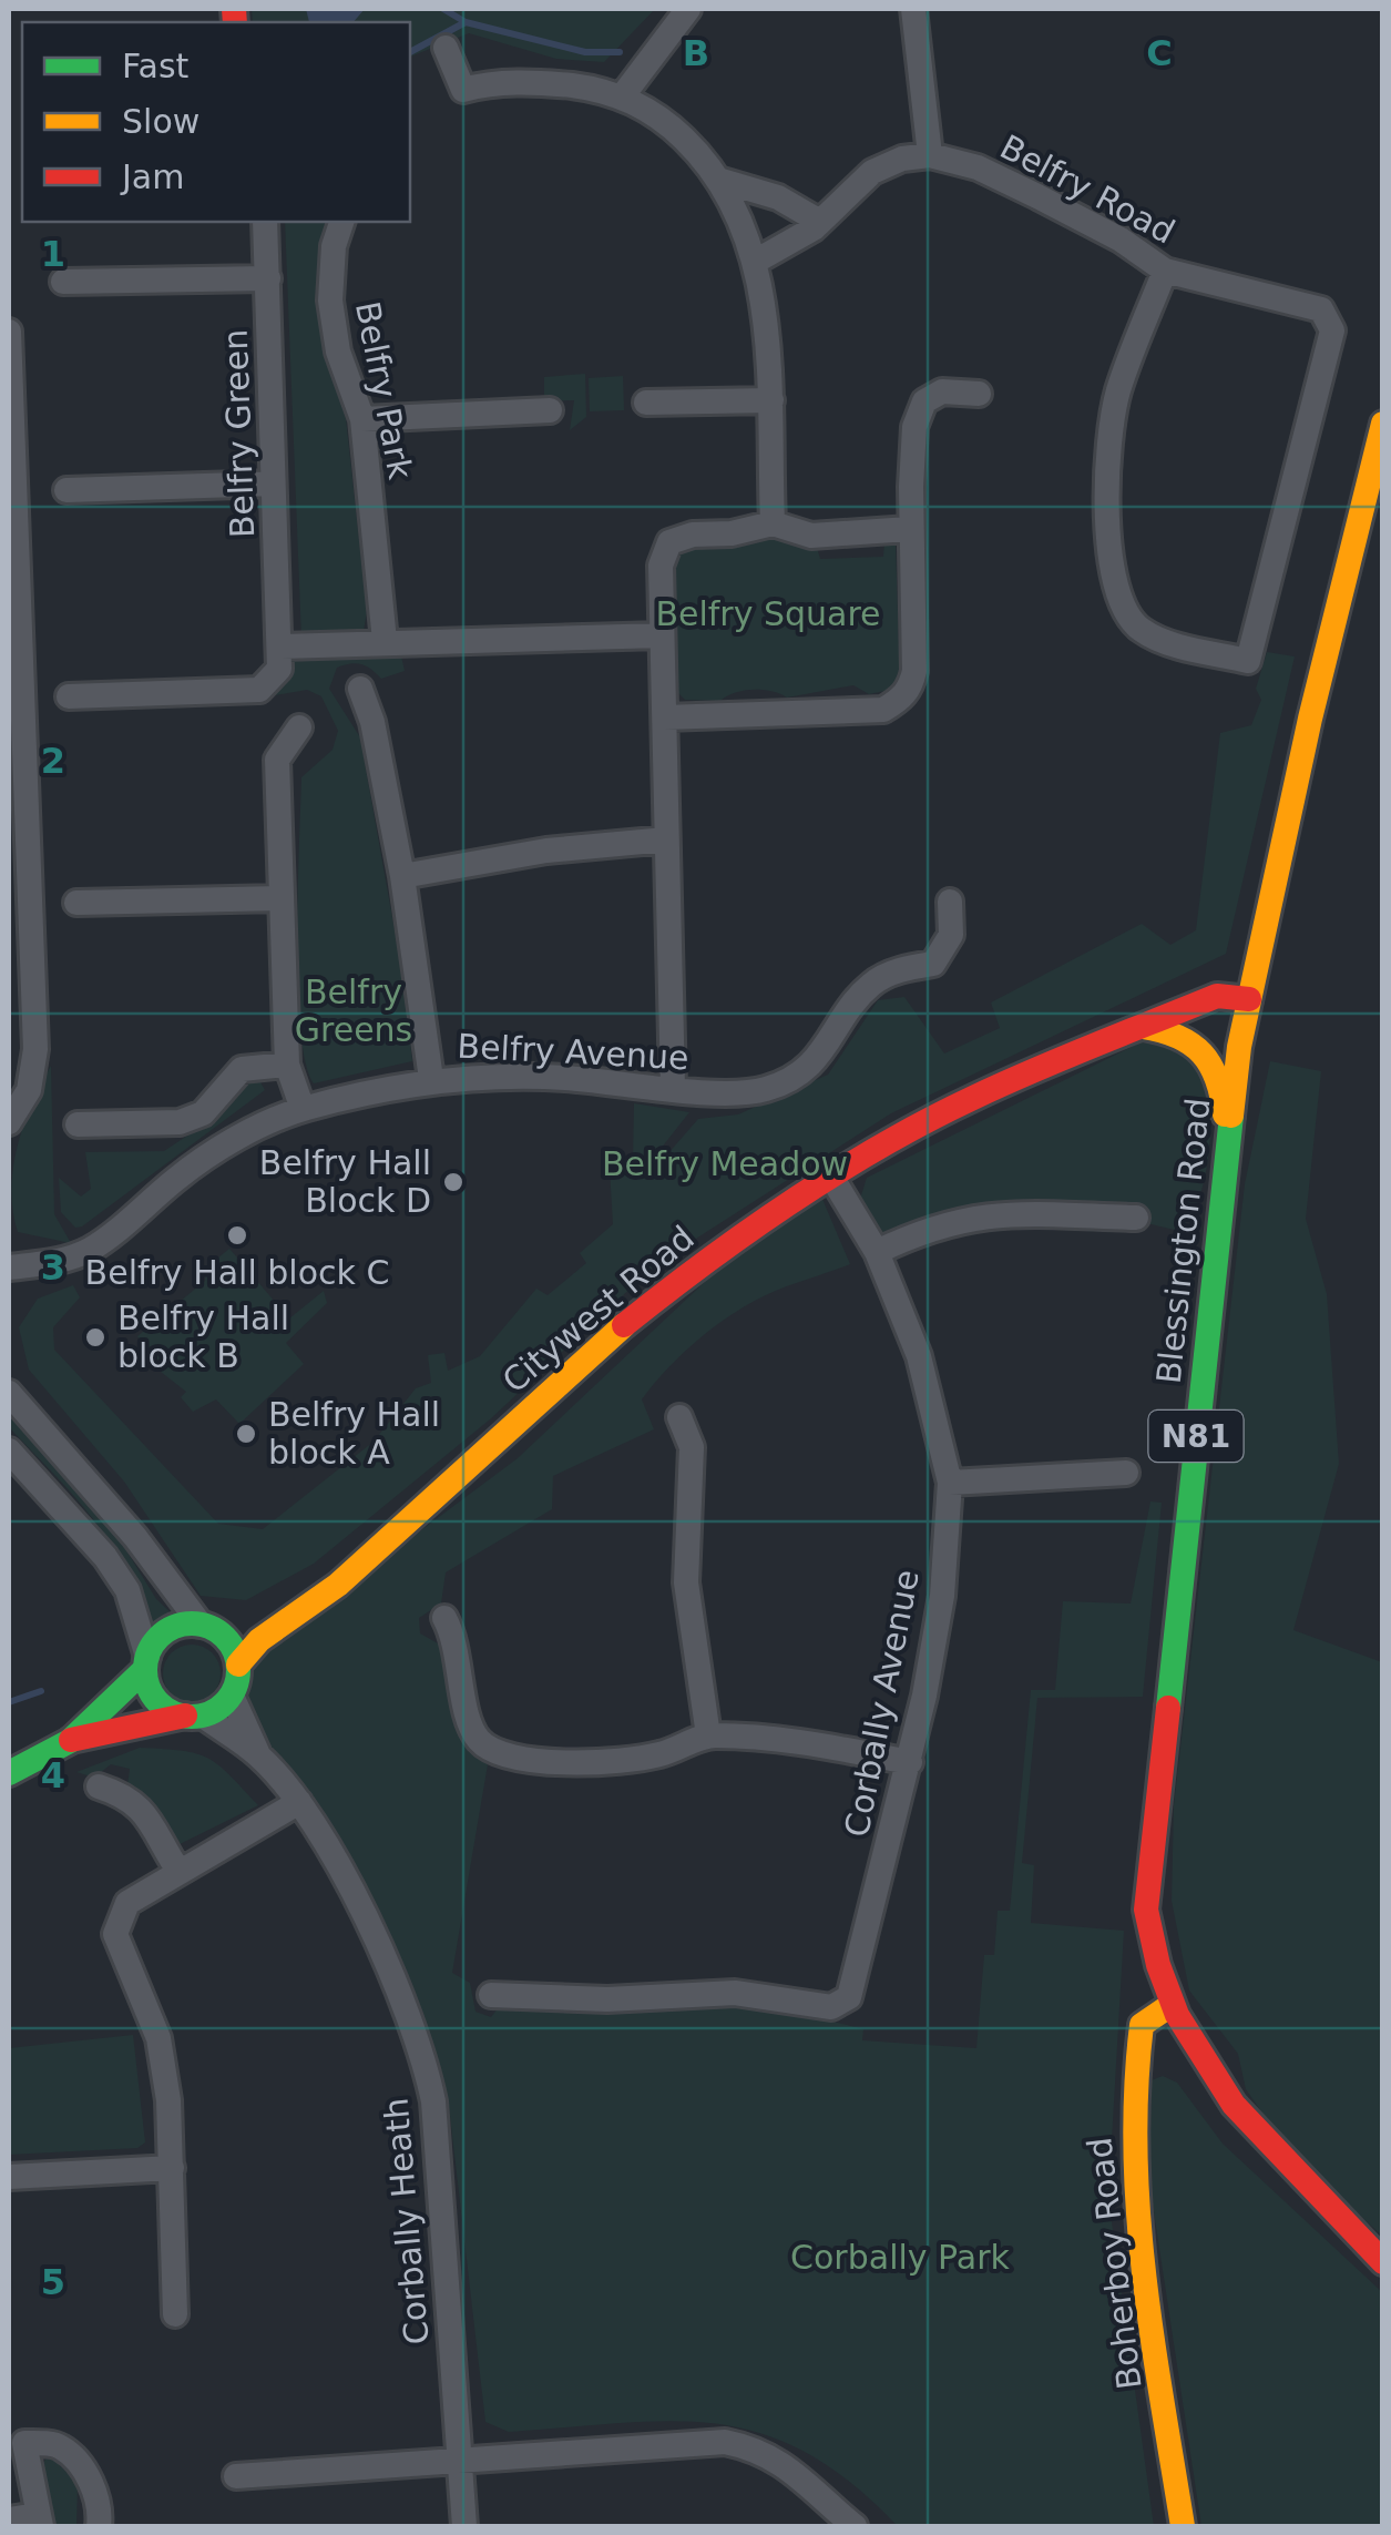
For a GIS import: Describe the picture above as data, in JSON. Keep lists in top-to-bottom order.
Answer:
{
  "streets": {
    "street": [
      "Belfry Road",
      "Belfry Park",
      "Belfry Green",
      "Belfry Avenue",
      "Blessington Road",
      "Citywest Road",
      "N81",
      "Corbally Avenue",
      "Corbally Heath",
      "Boherboy Road"
    ]
  },
  "crossings": [
    ["Blessington Road", "Citywest Road"],
    ["Blessington Road", "Boherboy Road"],
    ["Citywest Road", "Corbally Avenue"]
  ],
  "parks": [
    "Belfry Square",
    "Belfry Greens",
    "Belfry Meadow",
    "Corbally Park"
  ],
  "places": [
    "Belfry Hall Block D",
    "Belfry Hall block C",
    "Belfry Hall block B",
    "Belfry Hall block A"
  ],
  "legend": ["Fast", "Slow", "Jam"],
  "grid": {
    "columns": ["B", "C"],
    "rows": [
      "1",
      "2",
      "3",
      "4",
      "5"
    ]
  }
}
